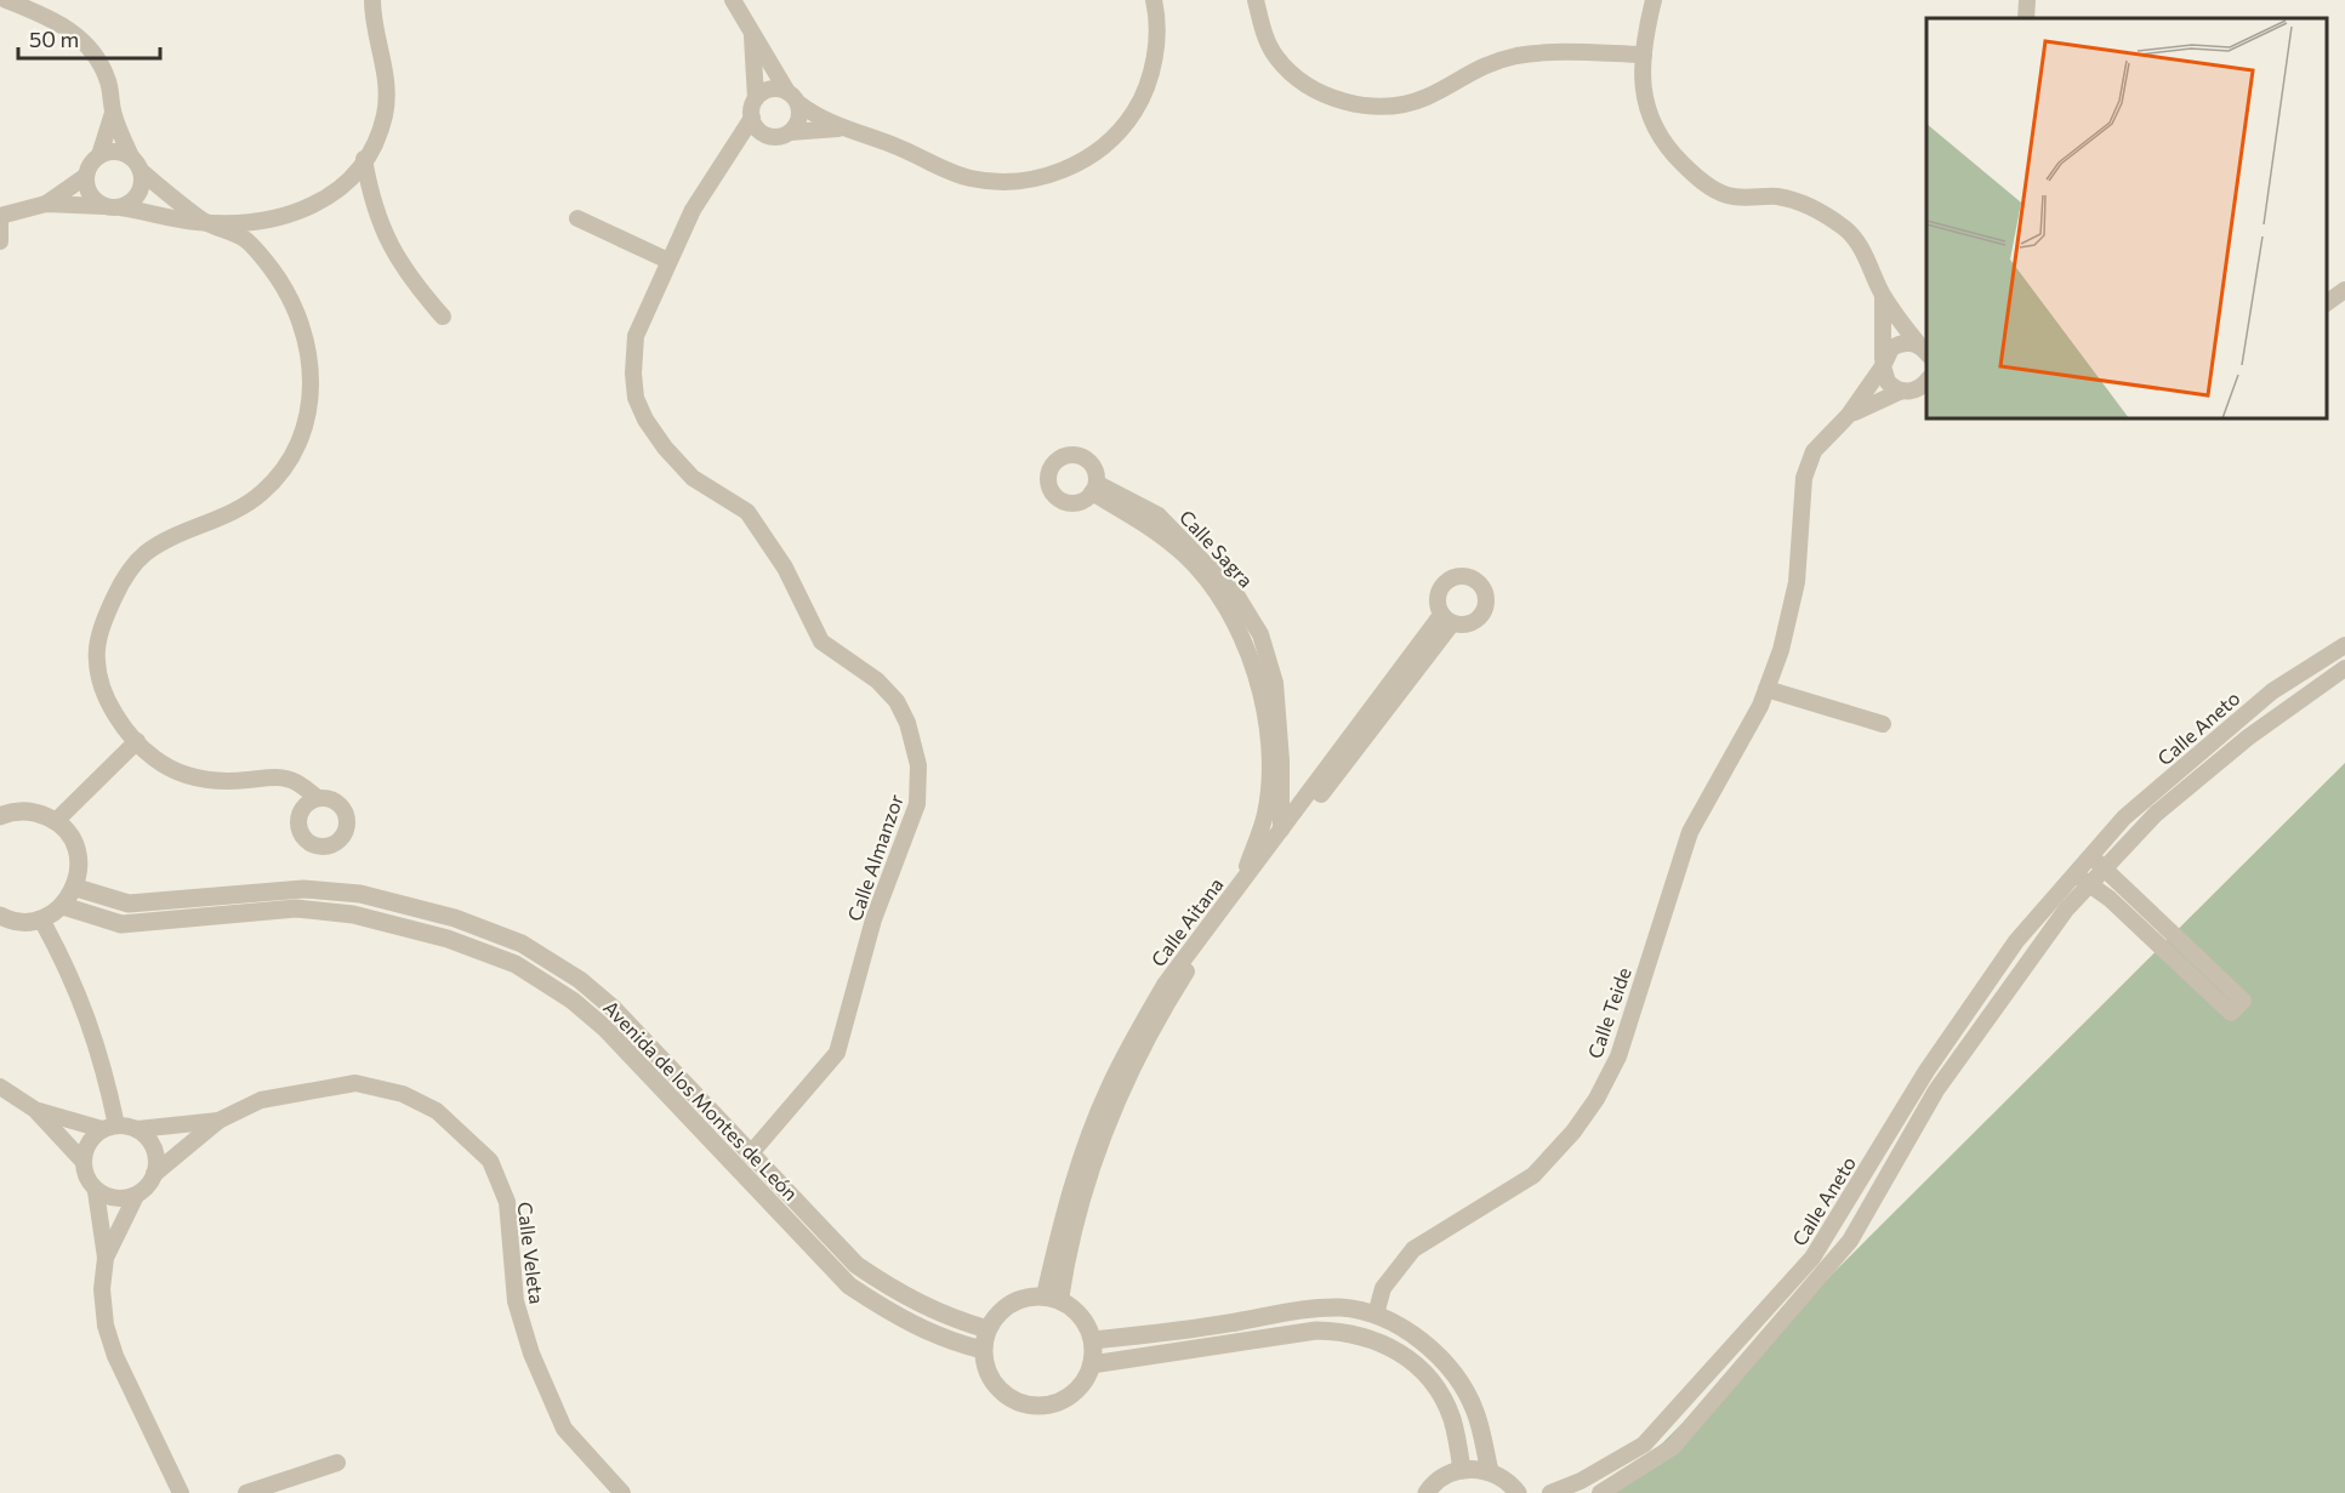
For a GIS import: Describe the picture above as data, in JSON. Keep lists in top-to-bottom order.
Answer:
{
  "streets": {
    "street": [
      "Calle Sagra",
      "Calle Aneto",
      "Calle Almanzor",
      "Calle Aitana",
      "Calle Teide",
      "Avenida de los Montes de León",
      "Calle Veleta"
    ]
  },
  "crossings": [
    ["Calle Sagra", "Calle Aitana"],
    ["Calle Almanzor", "Avenida de los Montes de León"],
    ["Calle Aitana", "Avenida de los Montes de León"]
  ],
  "scale_bar": "50 m"
}
